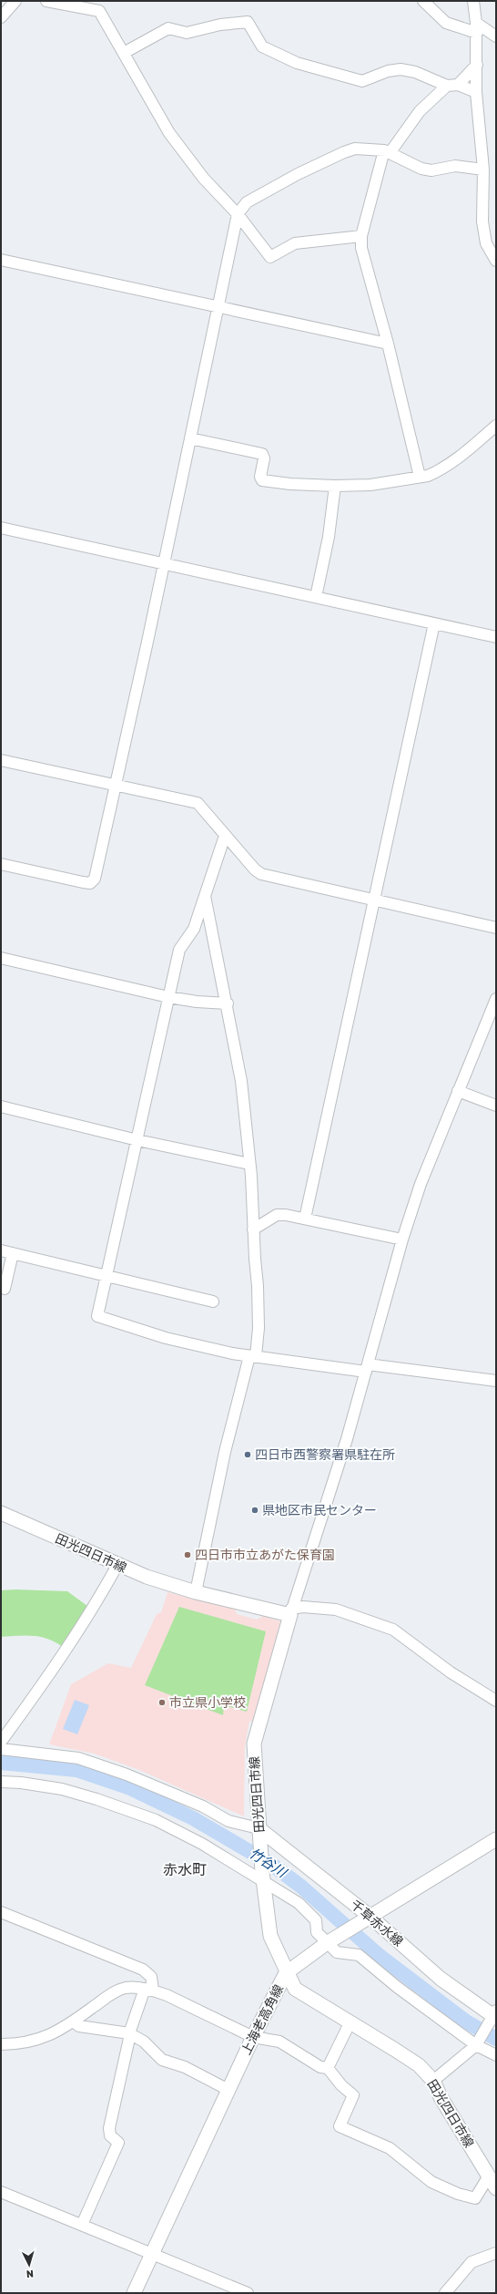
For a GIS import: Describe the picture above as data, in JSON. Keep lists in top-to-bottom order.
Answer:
{
  "streets": {
    "main road": ["田光四日市線", "千草赤水線", "上海老高角線"]
  },
  "crossings": [
    ["田光四日市線", "千草赤水線"],
    ["田光四日市線", "上海老高角線"],
    ["千草赤水線", "上海老高角線"]
  ],
  "districts": ["赤水町"],
  "water": ["竹谷川"],
  "places": [
    "四日市西警察署県駐在所",
    "県地区市民センター",
    "四日市市立あがた保育園",
    "市立県小学校"
  ],
  "north": "bottom"
}
